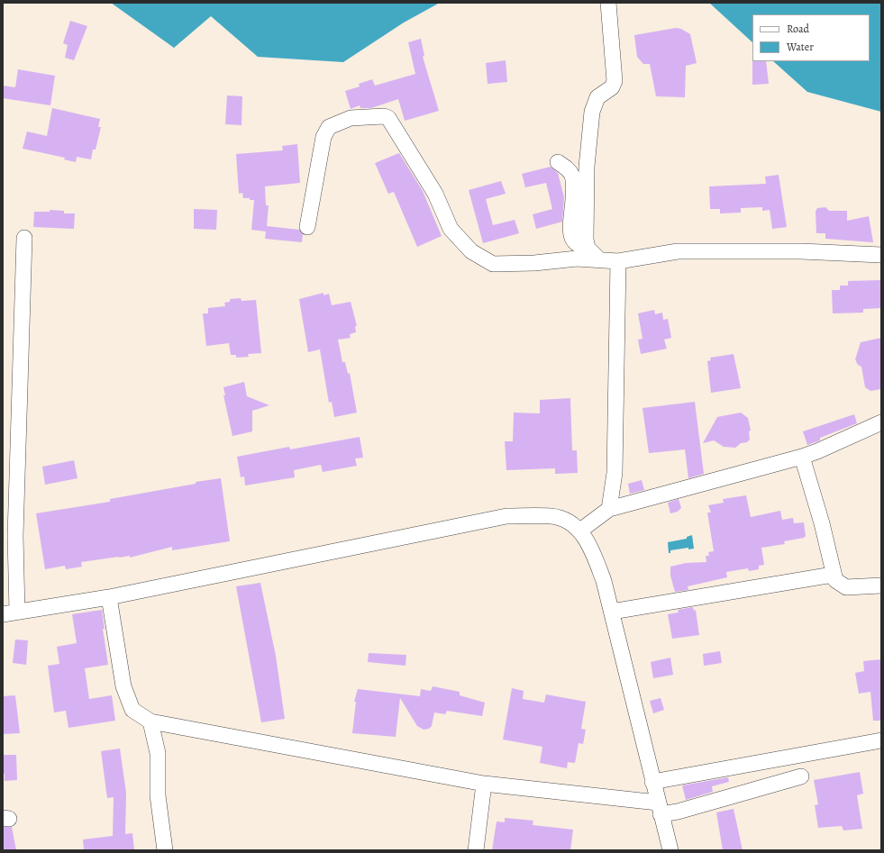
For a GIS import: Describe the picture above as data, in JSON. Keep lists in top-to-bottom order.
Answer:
{
  "legend": ["Road", "Water"]
}
